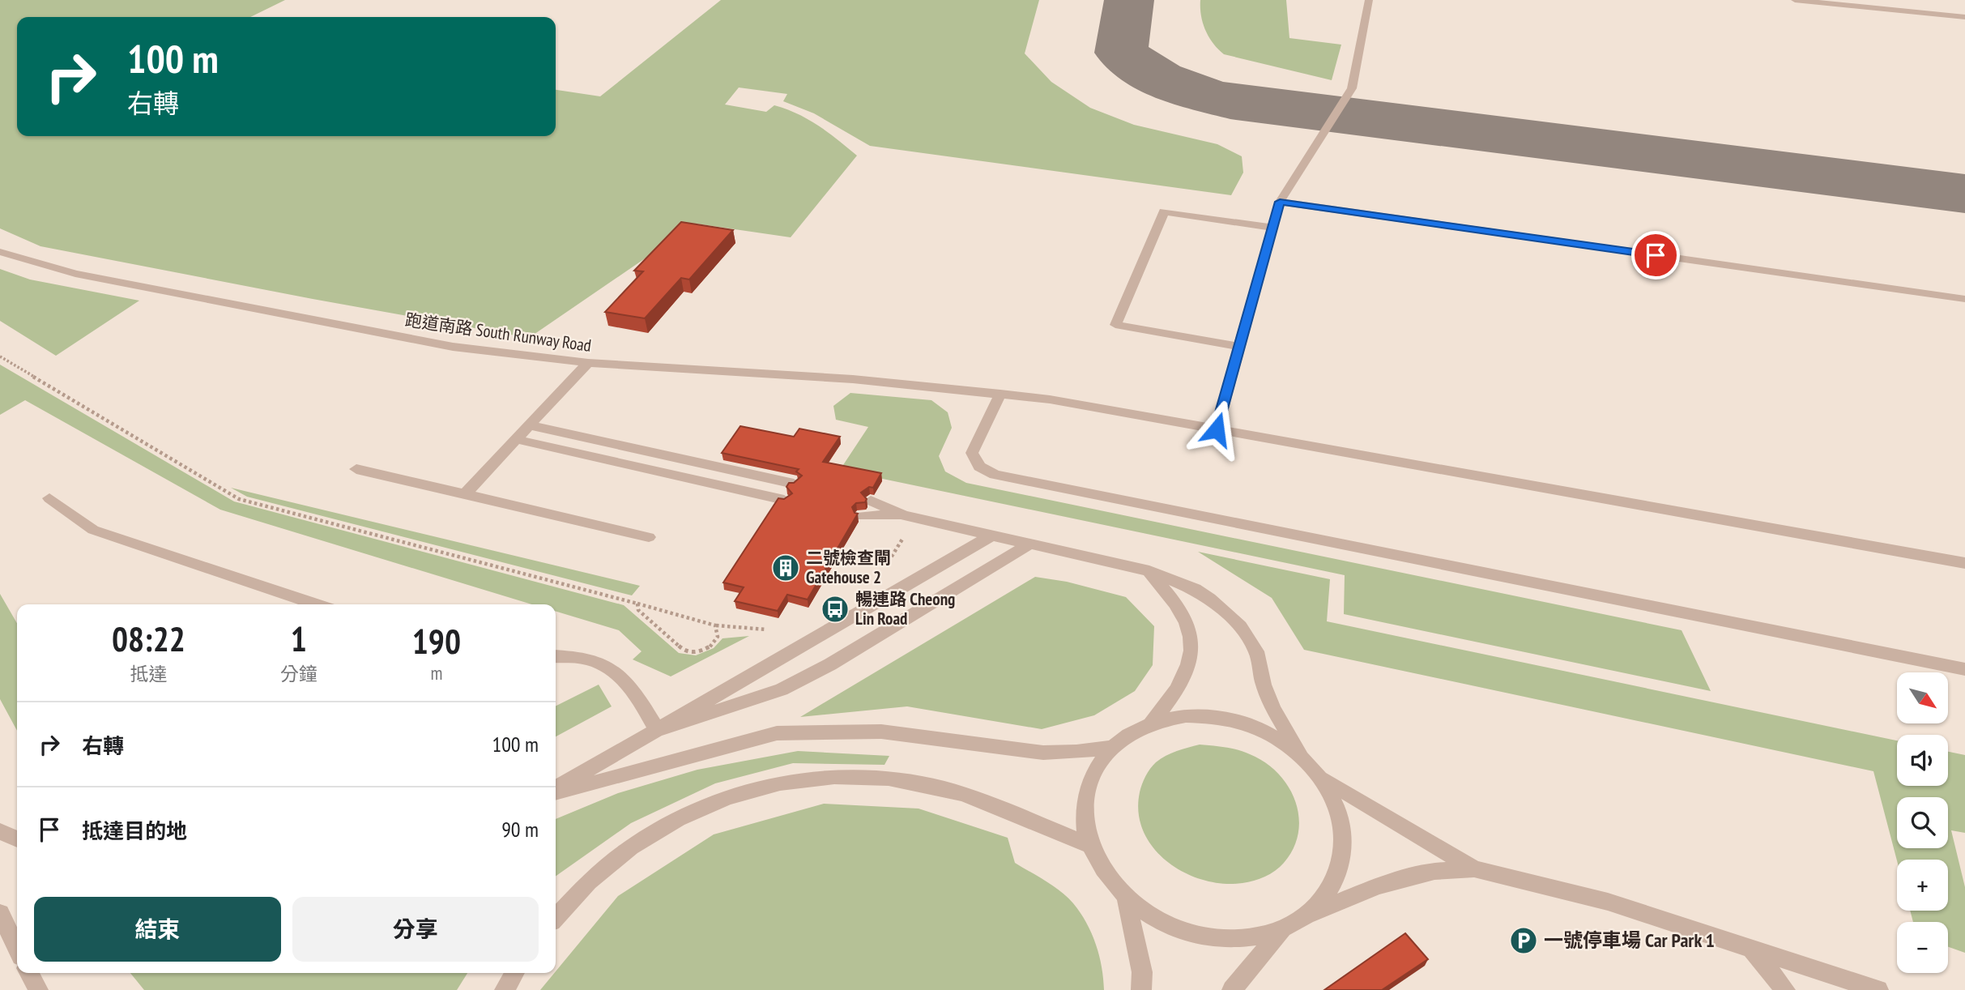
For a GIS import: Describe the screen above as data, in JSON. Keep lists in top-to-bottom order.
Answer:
{
  "streets": {
    "street": ["跑道南路 South Runway Road"]
  },
  "places": {
    "building": ["二號檢查閘 Gatehouse 2"],
    "bus stop": ["暢連路 Cheong Lin Road"],
    "parking": ["一號停車場 Car Park 1"]
  },
  "north": "bottom right",
  "page": {
    "turn": ["100 m", "右轉"],
    "eta": [
      "08:22",
      "抵達",
      "1",
      "分鐘",
      "190",
      "m"
    ],
    "map_buttons": ["+", "−"],
    "list": [
      {
        "name": "右轉",
        "value": "100 m"
      },
      {
        "name": "抵達目的地",
        "value": "90 m"
      }
    ],
    "buttons": ["結束", "分享"]
  }
}
